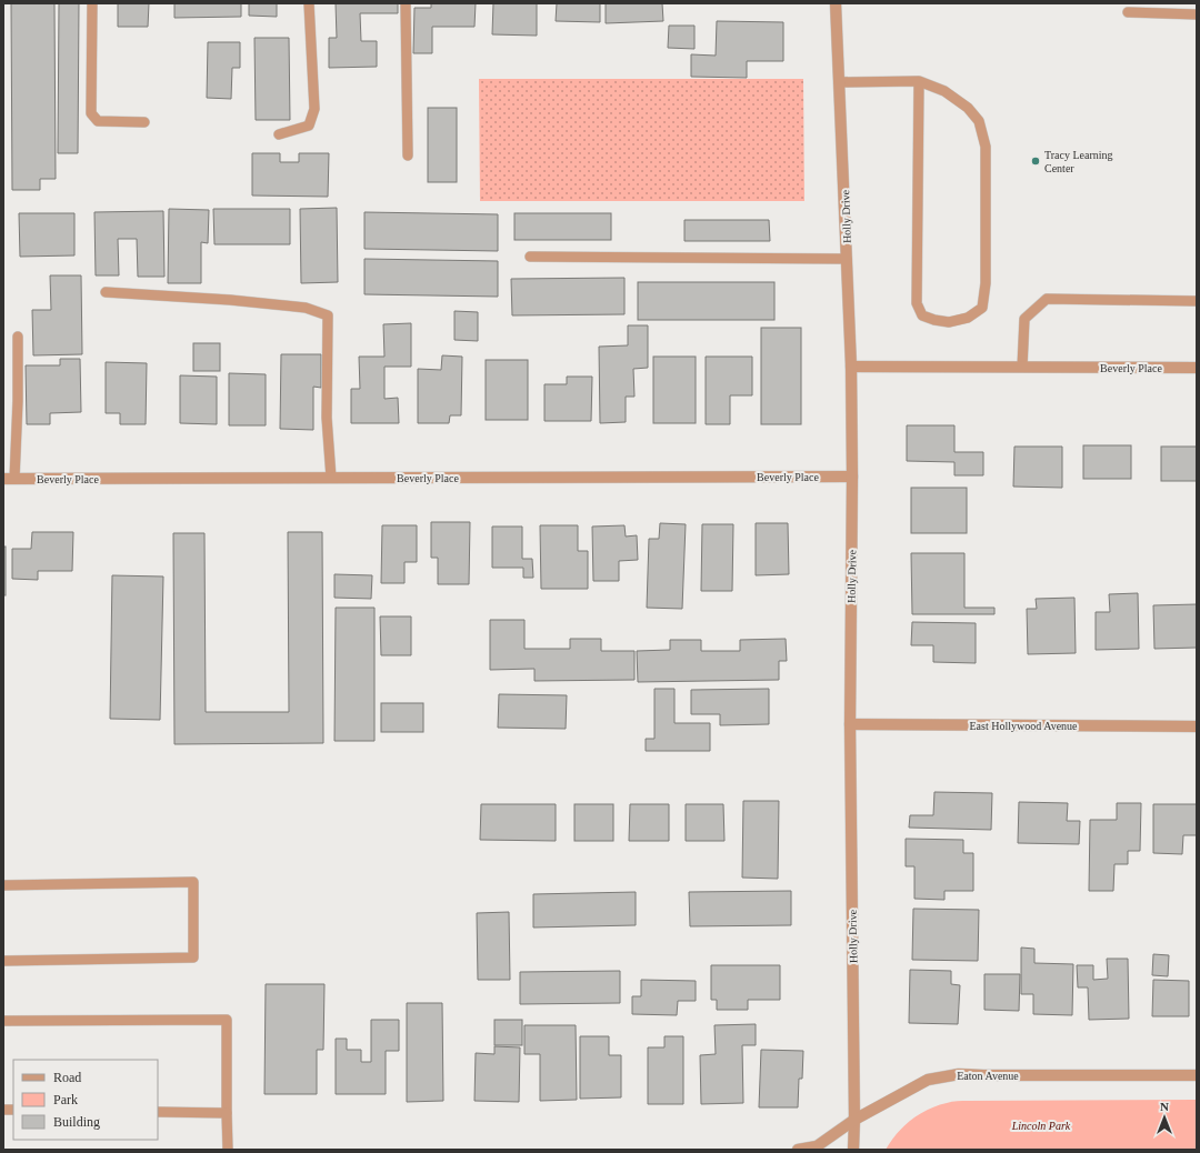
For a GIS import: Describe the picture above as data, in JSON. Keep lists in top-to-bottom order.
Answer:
{
  "streets": {
    "street": [
      "Holly Drive",
      "Beverly Place",
      "East Hollywood Avenue",
      "Eaton Avenue"
    ]
  },
  "crossings": [
    ["Holly Drive", "Beverly Place"],
    ["Holly Drive", "East Hollywood Avenue"],
    ["Holly Drive", "Eaton Avenue"]
  ],
  "parks": ["Lincoln Park"],
  "places": ["Tracy Learning Center"],
  "legend": ["Road", "Park", "Building"],
  "north": "top"
}
